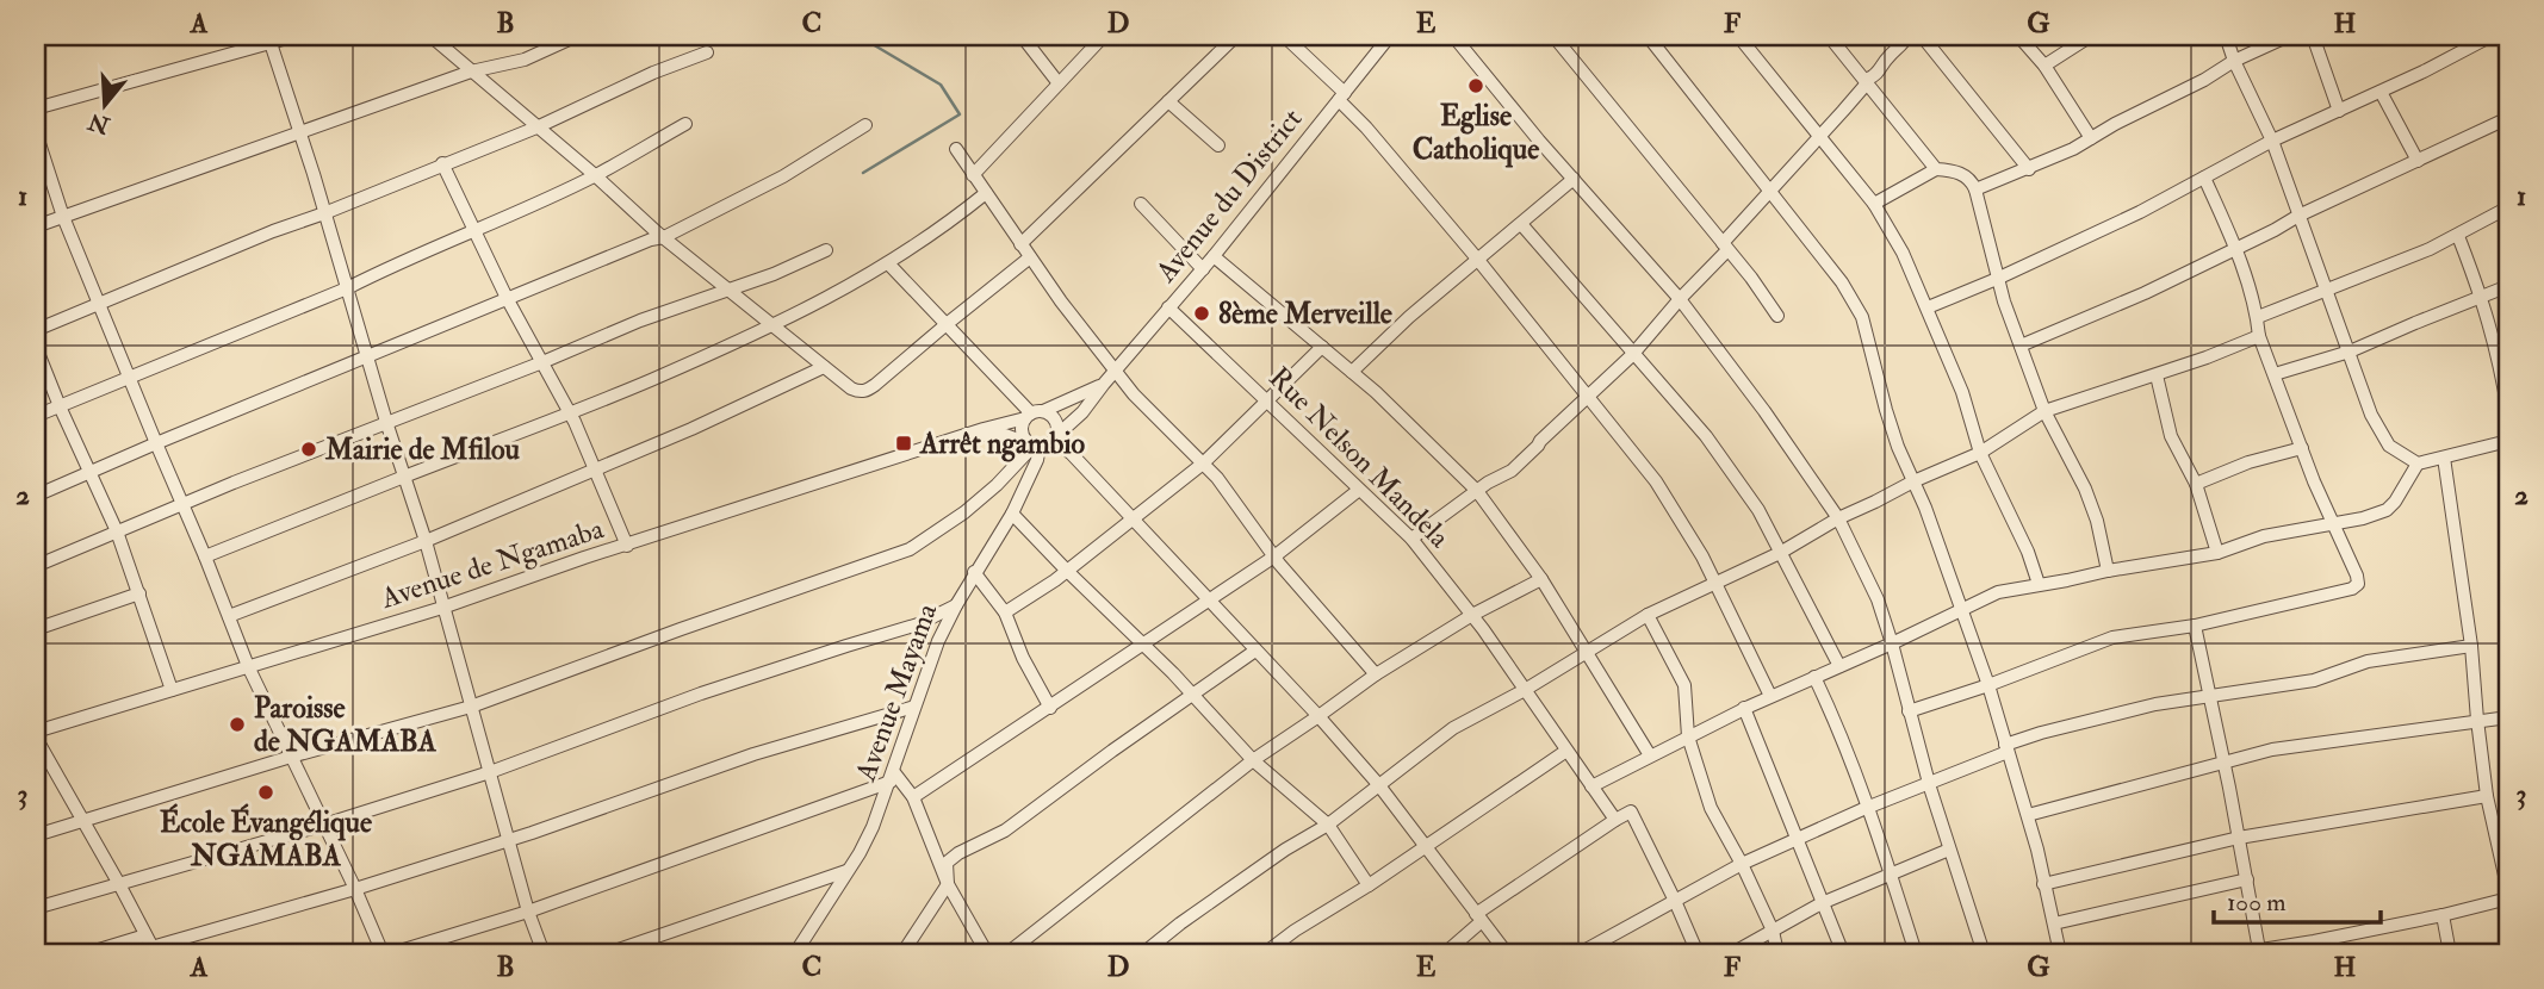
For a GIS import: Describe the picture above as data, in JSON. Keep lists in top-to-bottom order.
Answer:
{
  "streets": {
    "street": [
      "Avenue du District",
      "Rue Nelson Mandela",
      "Avenue de Ngamaba",
      "Avenue Mayama"
    ]
  },
  "crossings": [
    ["Avenue du District", "Rue Nelson Mandela"],
    ["Avenue du District", "Avenue de Ngamaba"],
    ["Avenue du District", "Avenue Mayama"],
    ["Avenue de Ngamaba", "Avenue Mayama"]
  ],
  "places": {
    "other": [
      "Eglise Catholique",
      "8ème Merveille",
      "Mairie de Mfilou",
      "Paroisse de NGAMABA",
      "École Évangélique NGAMABA"
    ],
    "transit": ["Arrêt ngambio"]
  },
  "scale_bar": "100 m",
  "north": "bottom",
  "grid": {
    "columns": [
      "A",
      "B",
      "C",
      "D",
      "E",
      "F",
      "G",
      "H"
    ],
    "rows": ["1", "2", "3"]
  }
}
